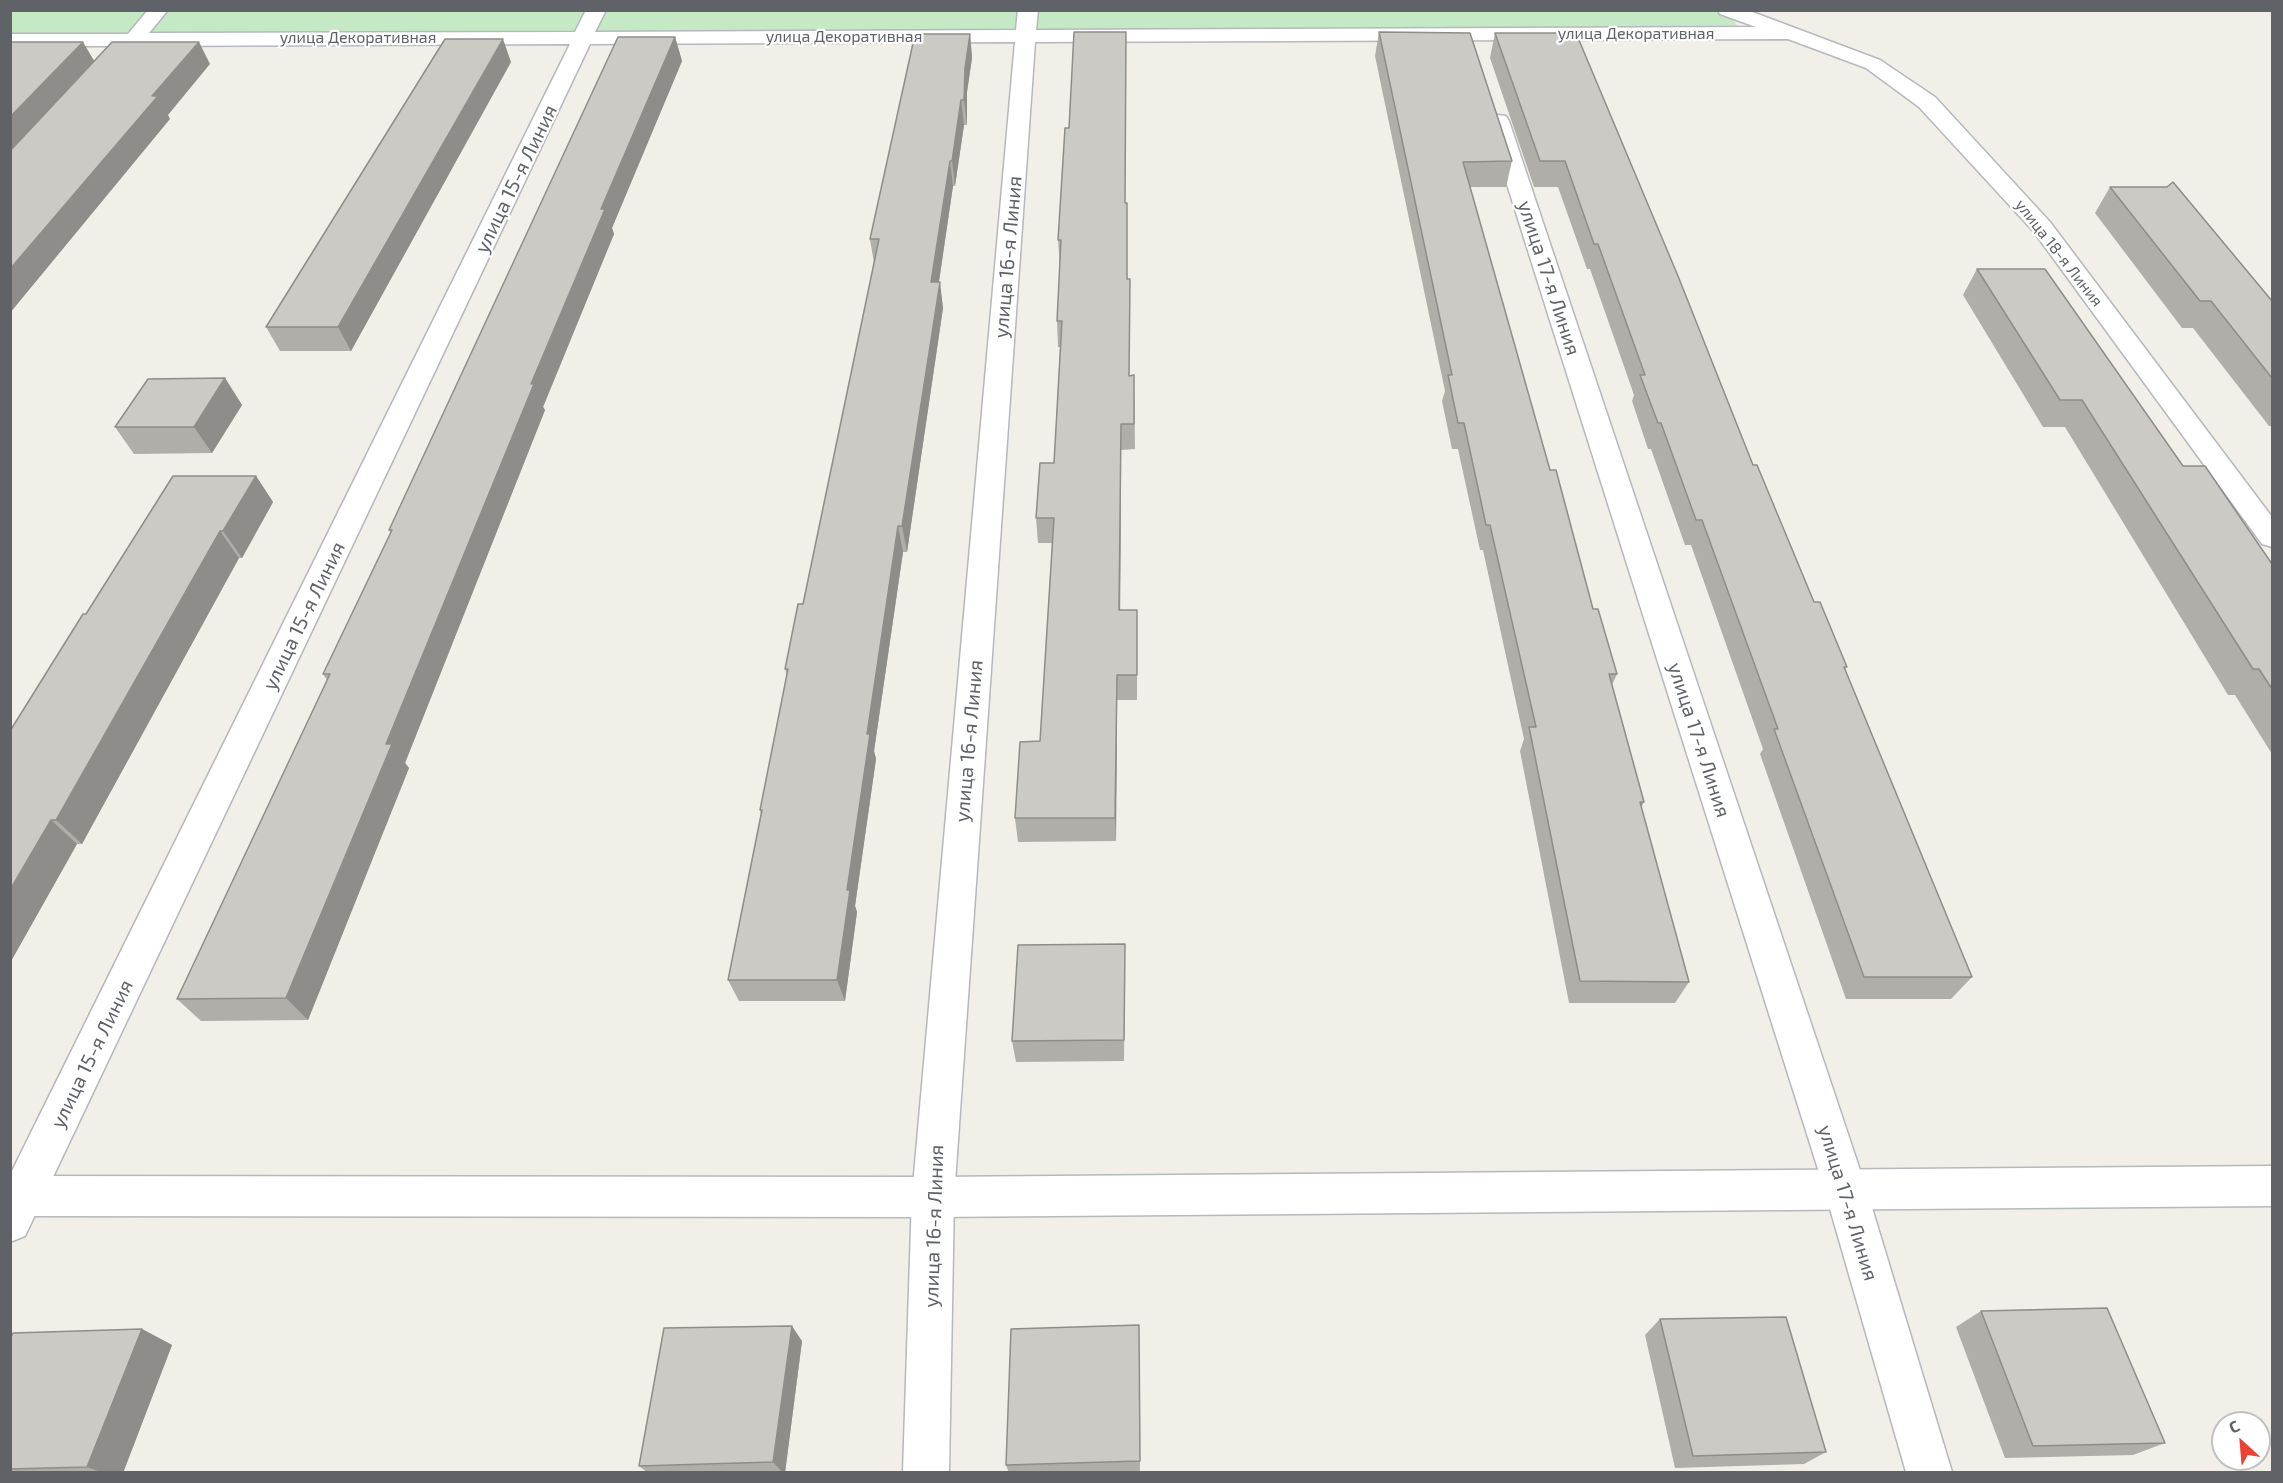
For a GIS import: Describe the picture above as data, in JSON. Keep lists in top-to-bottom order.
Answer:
{
  "streets": {
    "street": [
      "улица Декоративная",
      "улица 15-я Линия",
      "улица 18-я Линия",
      "улица 16-я Линия",
      "улица 17-я Линия"
    ]
  },
  "crossings": [
    ["улица Декоративная", "улица 15-я Линия"],
    ["улица Декоративная", "улица 18-я Линия"],
    ["улица Декоративная", "улица 16-я Линия"],
    ["улица Декоративная", "улица 17-я Линия"]
  ],
  "north": "top left"
}
